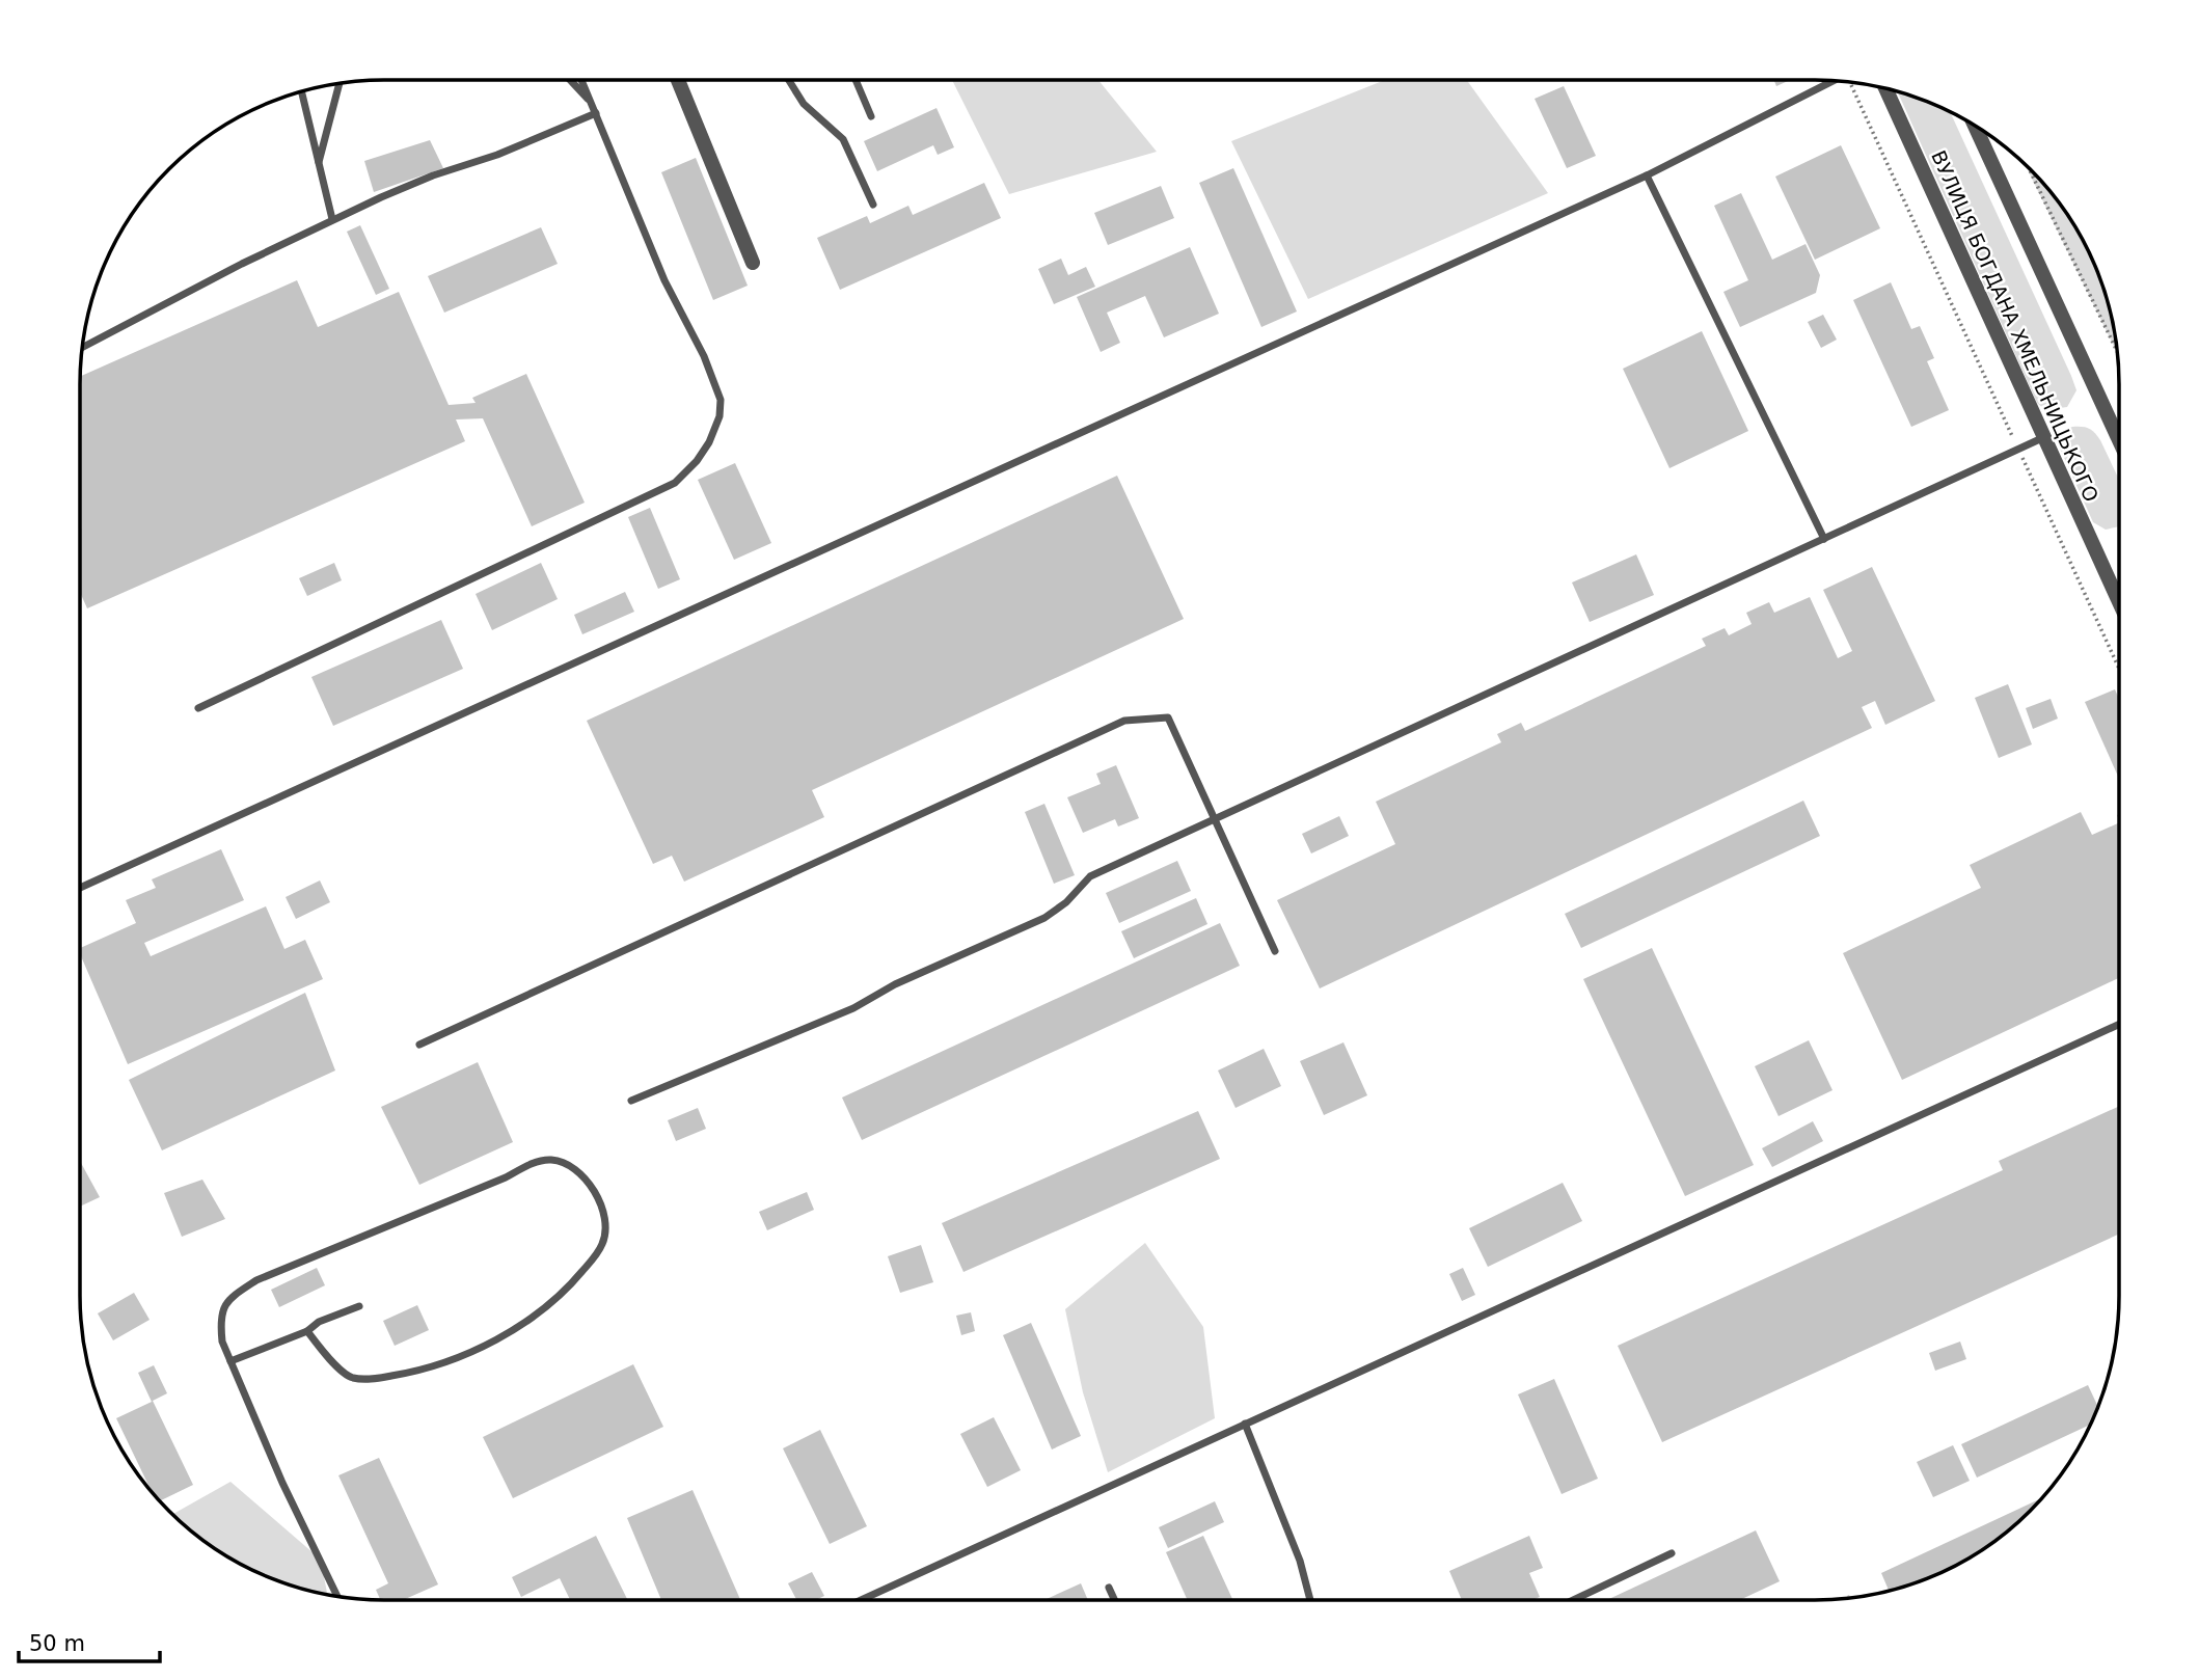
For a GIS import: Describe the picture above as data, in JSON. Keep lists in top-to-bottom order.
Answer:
{
  "streets": {
    "street": ["ВУЛИЦЯ БОГДАНА ХМЕЛЬНИЦЬКОГО"]
  },
  "scale_bar": "50 m"
}
